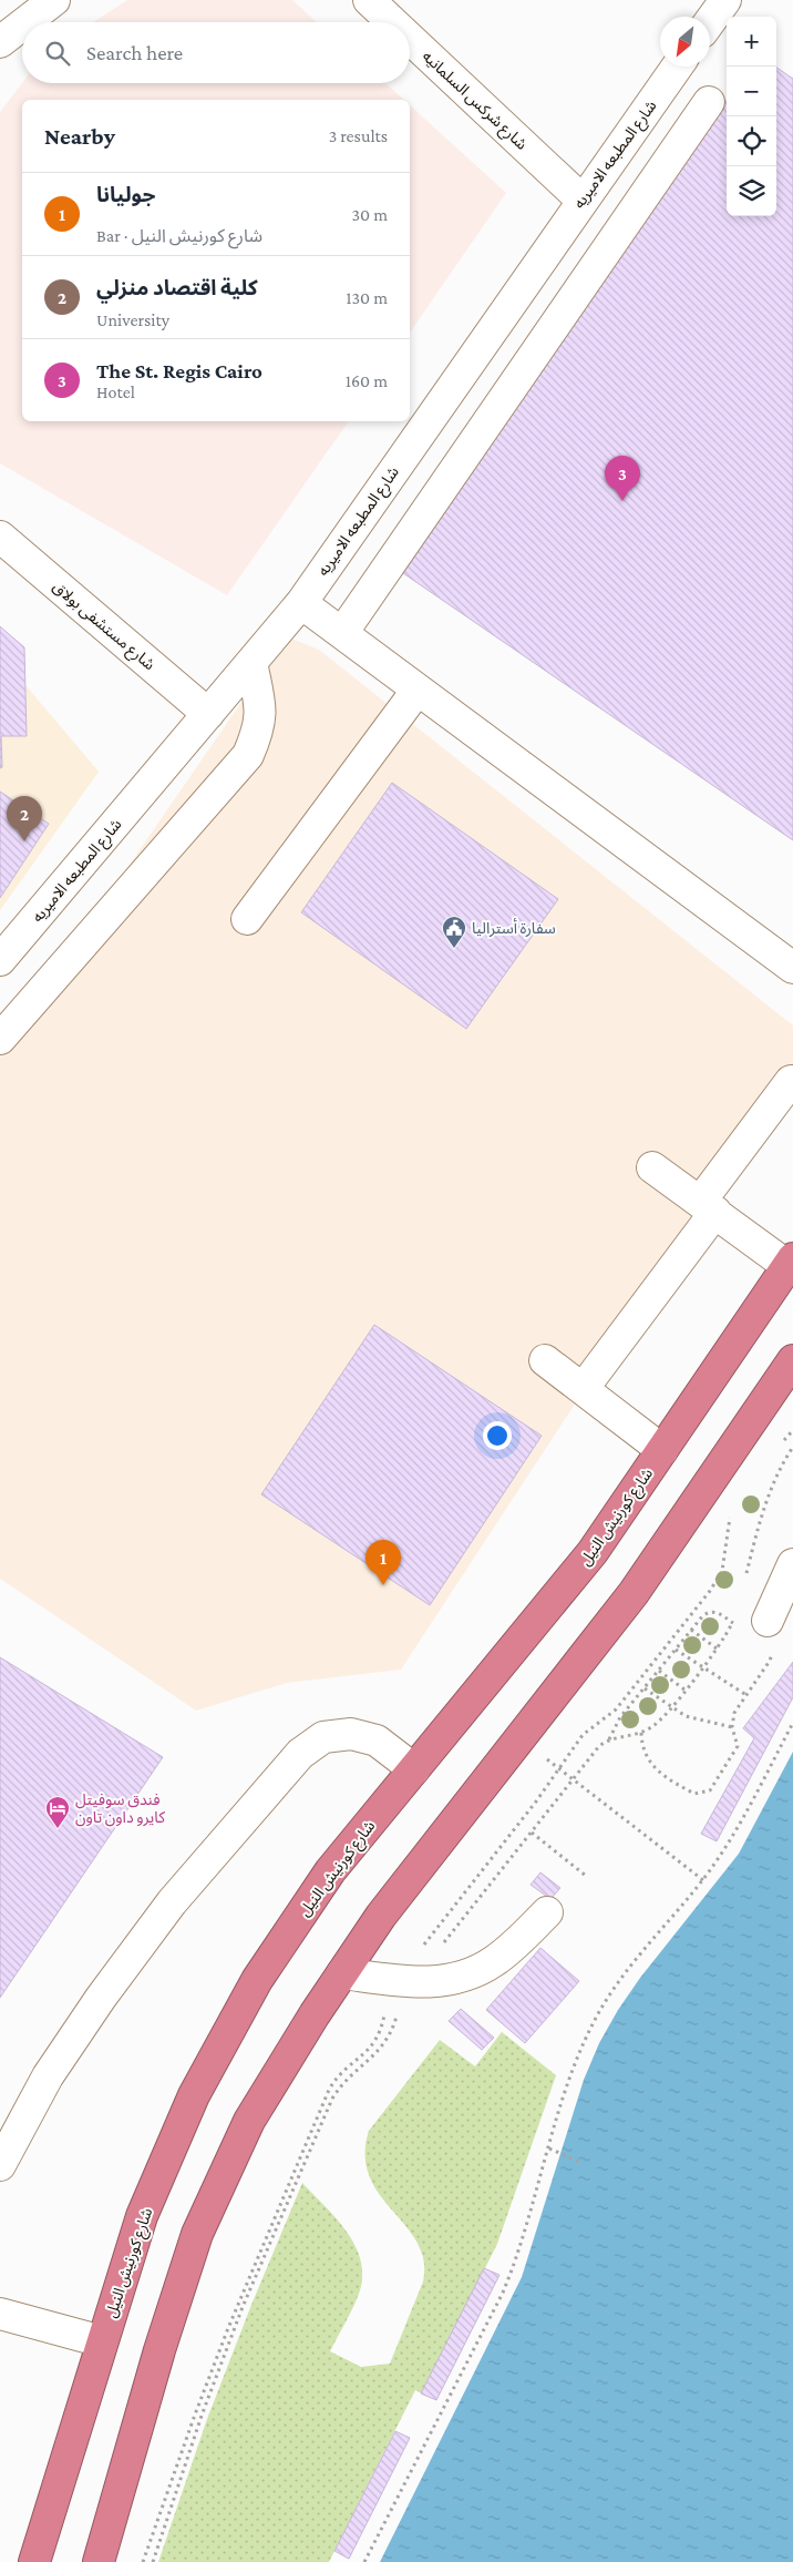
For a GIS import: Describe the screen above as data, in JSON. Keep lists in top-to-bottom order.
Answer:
{
  "streets": {
    "highway": ["شارع كورنيش النيل"],
    "street": ["شارع شركس السلمانيه", "شارع المطبعه الاميريه", "شارع مستشفى بولاق"]
  },
  "crossings": [
    ["شارع شركس السلمانيه", "شارع المطبعه الاميريه"],
    ["شارع المطبعه الاميريه", "شارع مستشفى بولاق"]
  ],
  "places": {
    "public building": ["سفارة أستراليا"],
    "hotel": ["فندق سوفيتل كايرو داون تاون"]
  },
  "north": "bottom left",
  "page": {
    "map_buttons": ["+", "−"],
    "search": "Search here",
    "heading": ["Nearby", "3 results"],
    "list": [
      {
        "mark": "1",
        "name": "جوليانا",
        "note": "Bar · شارع كورنيش النيل",
        "value": "30 m"
      },
      {
        "mark": "2",
        "name": "كلية اقتصاد منزلي",
        "note": "University",
        "value": "130 m"
      },
      {
        "mark": "3",
        "name": "The St. Regis Cairo",
        "note": "Hotel",
        "value": "160 m"
      }
    ],
    "pins": ["3", "2", "1"]
  }
}
